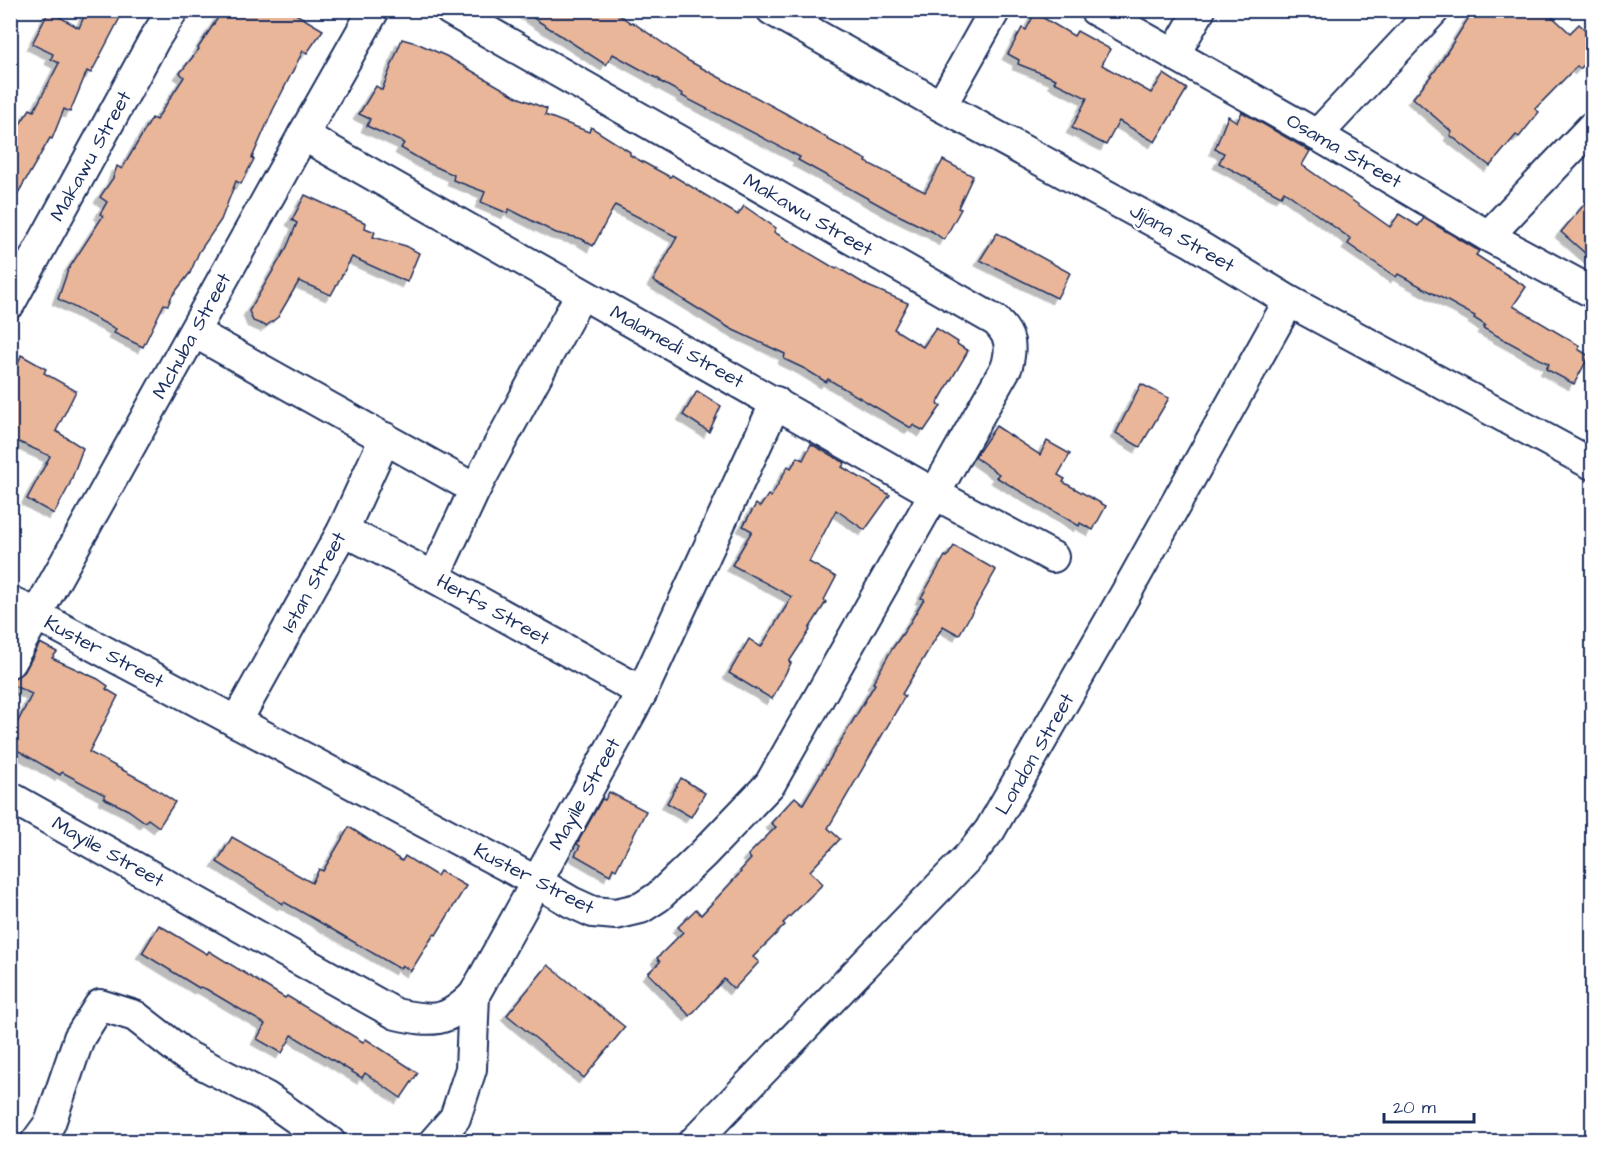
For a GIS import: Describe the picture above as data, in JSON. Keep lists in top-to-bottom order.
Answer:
{
  "streets": {
    "street": [
      "Osama Street",
      "Makawu Street",
      "Jijana Street",
      "Mchuba Street",
      "Malamedi Street",
      "Istan Street",
      "Herfs Street",
      "Kuster Street",
      "London Street",
      "Mayile Street"
    ]
  },
  "crossings": [
    ["Makawu Street", "Malamedi Street"],
    ["Makawu Street", "Kuster Street"],
    ["Jijana Street", "London Street"],
    ["Mchuba Street", "Malamedi Street"],
    ["Mchuba Street", "Kuster Street"],
    ["Malamedi Street", "Kuster Street"],
    ["Malamedi Street", "Mayile Street"],
    ["Istan Street", "Herfs Street"],
    ["Istan Street", "Kuster Street"],
    ["Herfs Street", "Mayile Street"],
    ["Kuster Street", "Mayile Street"]
  ],
  "scale_bar": "20 m"
}
